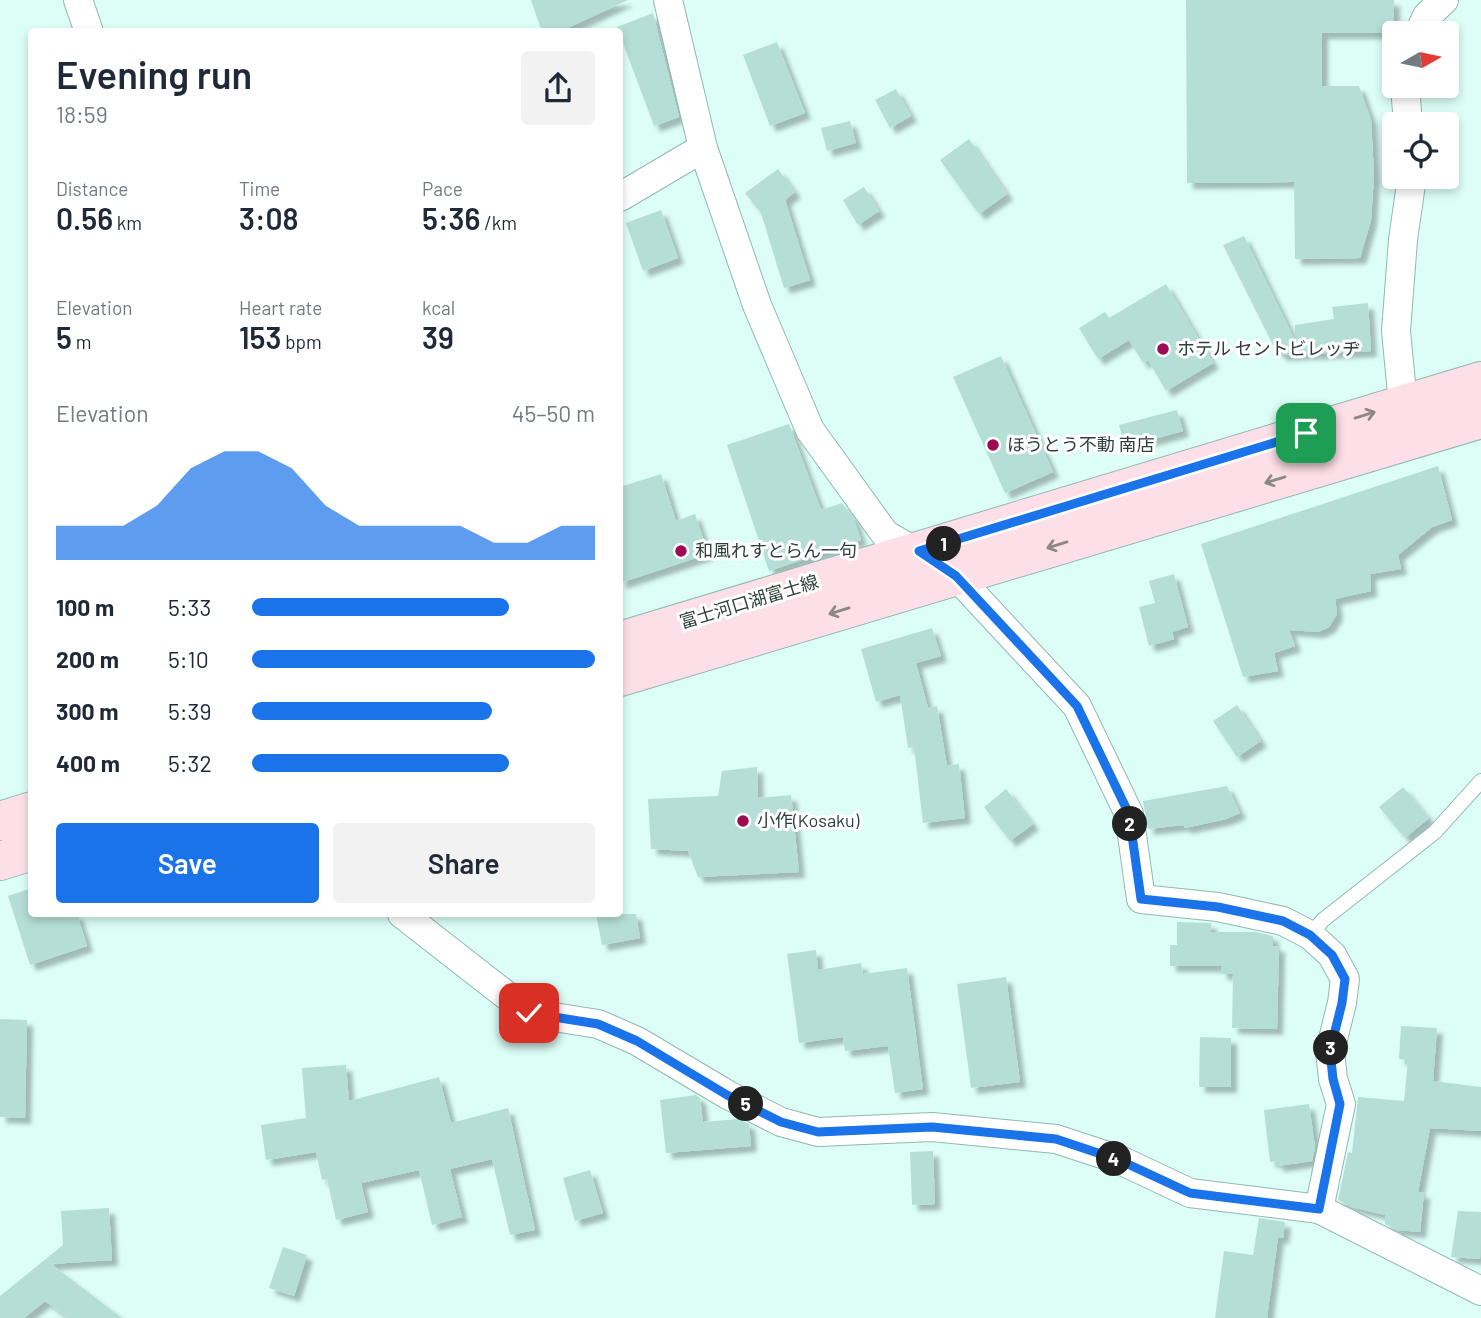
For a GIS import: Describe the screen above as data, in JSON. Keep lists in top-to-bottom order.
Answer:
{
  "streets": {
    "main road": ["富士河口湖富士線"]
  },
  "places": [
    "ホテル セントビレッヂ",
    "ほうとう不動 南店",
    "和風れすとらん一句",
    "小作(Kosaku)"
  ],
  "north": "right",
  "page": {
    "heading": ["Evening run", "18:59"],
    "stats": [
      ["Distance", "0.56 km"],
      ["Time", "3:08"],
      ["Pace", "5:36 /km"],
      ["Elevation", "5 m"],
      ["Heart rate", "153 bpm"],
      ["kcal", "39"]
    ],
    "chart": ["Elevation", "45–50 m"],
    "pins": [
      "1",
      "2",
      "3",
      "5",
      "4"
    ],
    "list": [
      {
        "name": "100 m",
        "note": "5:33"
      },
      {
        "name": "200 m",
        "note": "5:10"
      },
      {
        "name": "300 m",
        "note": "5:39"
      },
      {
        "name": "400 m",
        "note": "5:32"
      }
    ],
    "buttons": ["Save", "Share"]
  }
}
